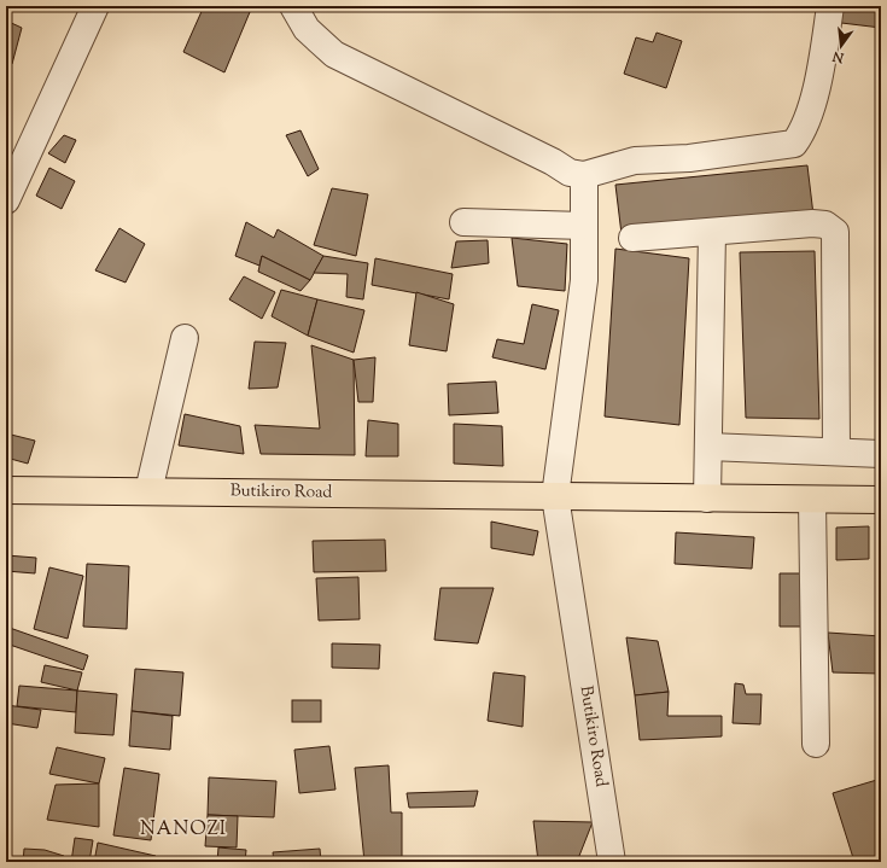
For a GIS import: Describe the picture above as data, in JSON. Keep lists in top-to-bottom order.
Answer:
{
  "streets": {
    "main road": ["Butikiro Road"]
  },
  "districts": ["NANOZI"],
  "north": "bottom"
}
